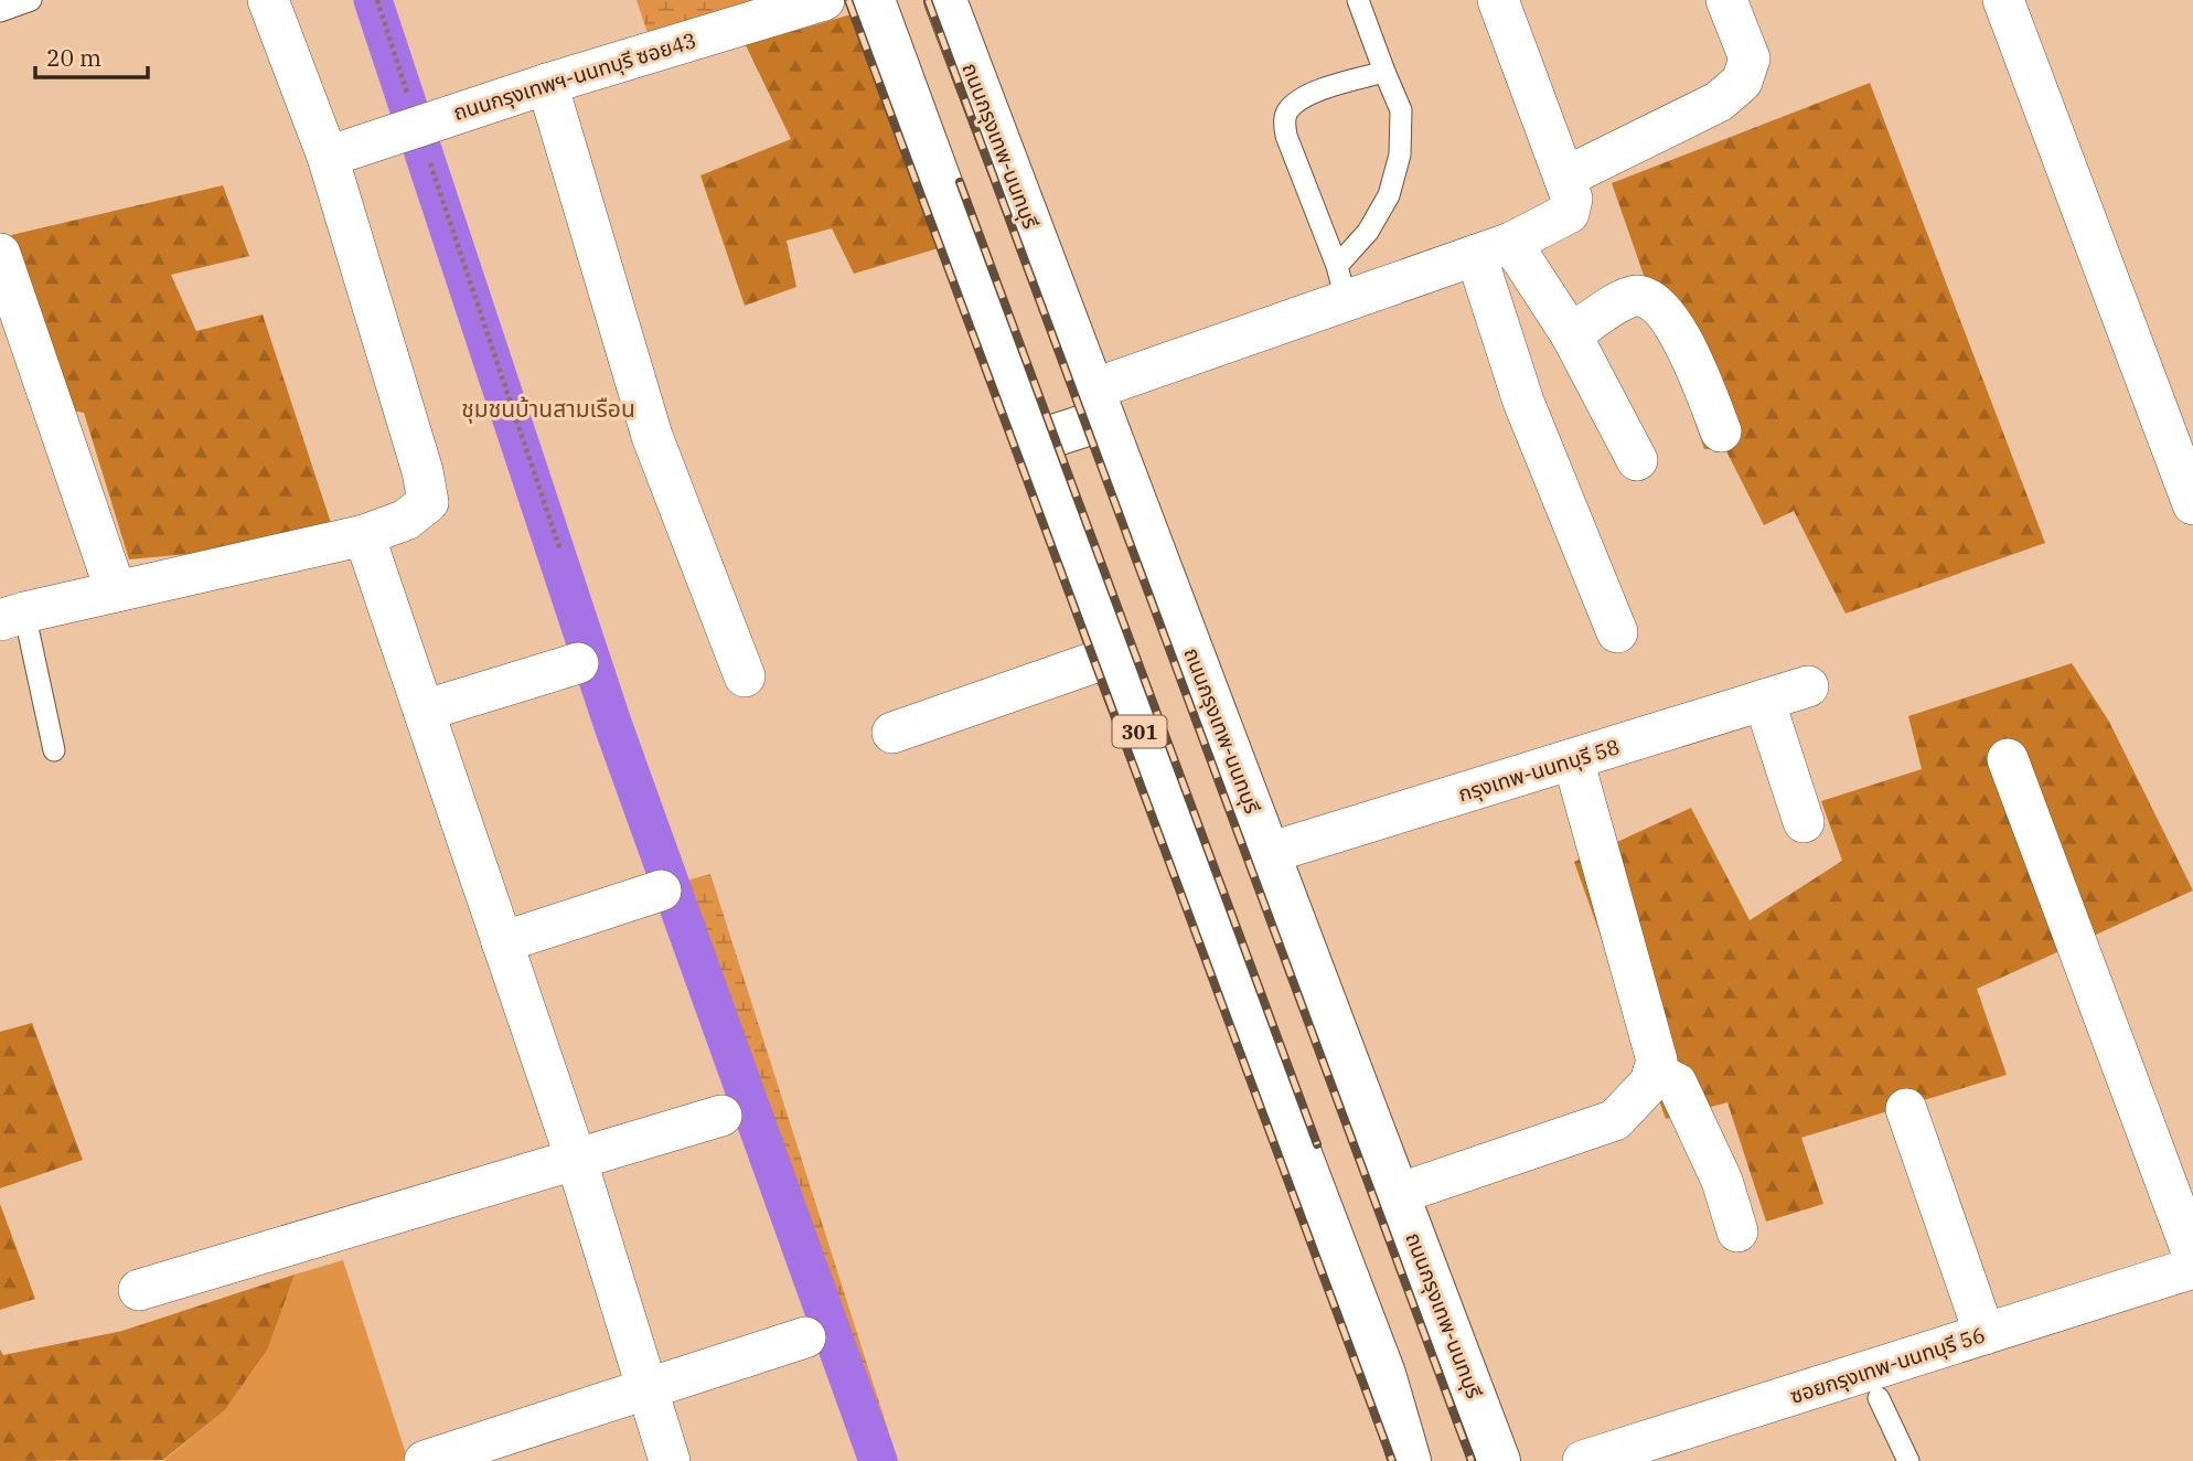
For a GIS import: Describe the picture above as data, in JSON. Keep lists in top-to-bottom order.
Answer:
{
  "streets": {
    "main road": ["ถนนกรุงเทพ-นนทบุรี", "301"],
    "street": ["ถนนกรุงเทพฯ-นนทบุรี ซอย43", "กรุงเทพ-นนทบุรี 58", "ซอยกรุงเทพ-นนทบุรี 56"]
  },
  "crossings": [
    ["ถนนกรุงเทพ-นนทบุรี", "กรุงเทพ-นนทบุรี 58"]
  ],
  "districts": ["ชุมชนบ้านสามเรือน"],
  "scale_bar": "20 m"
}
